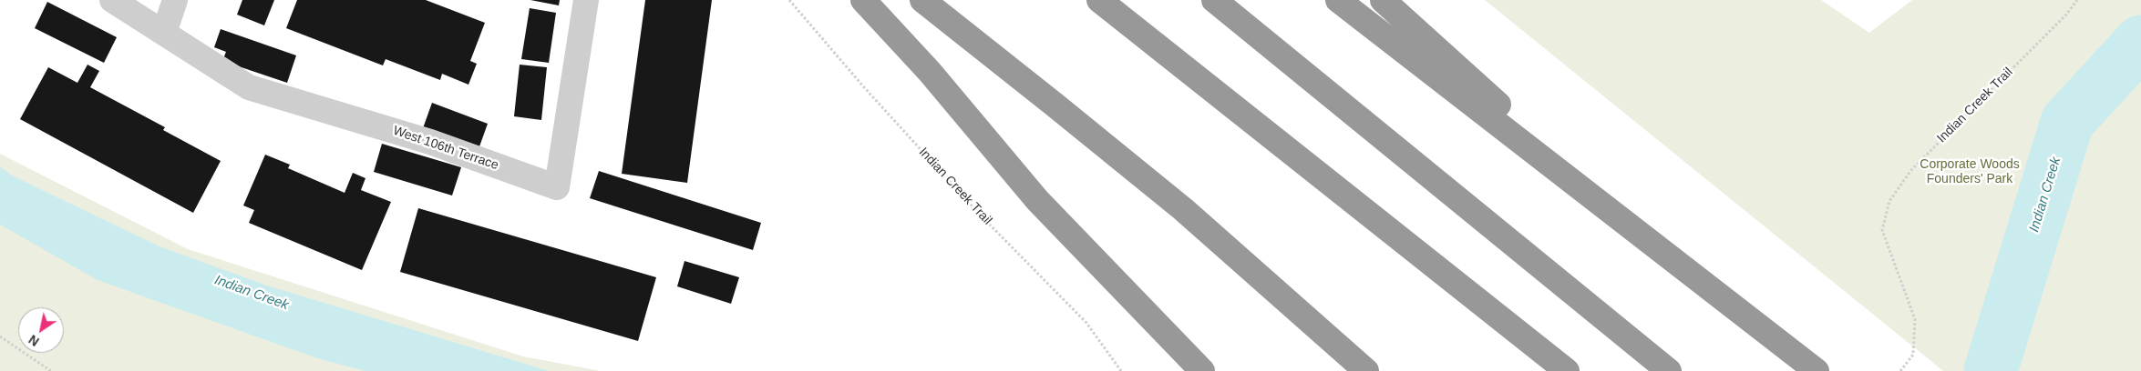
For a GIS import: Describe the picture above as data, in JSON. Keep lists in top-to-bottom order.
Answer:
{
  "streets": {
    "street": ["West 106th Terrace"],
    "path": ["Indian Creek Trail"]
  },
  "water": ["Indian Creek"],
  "parks": ["Corporate Woods Founders' Park"],
  "north": "bottom left"
}
